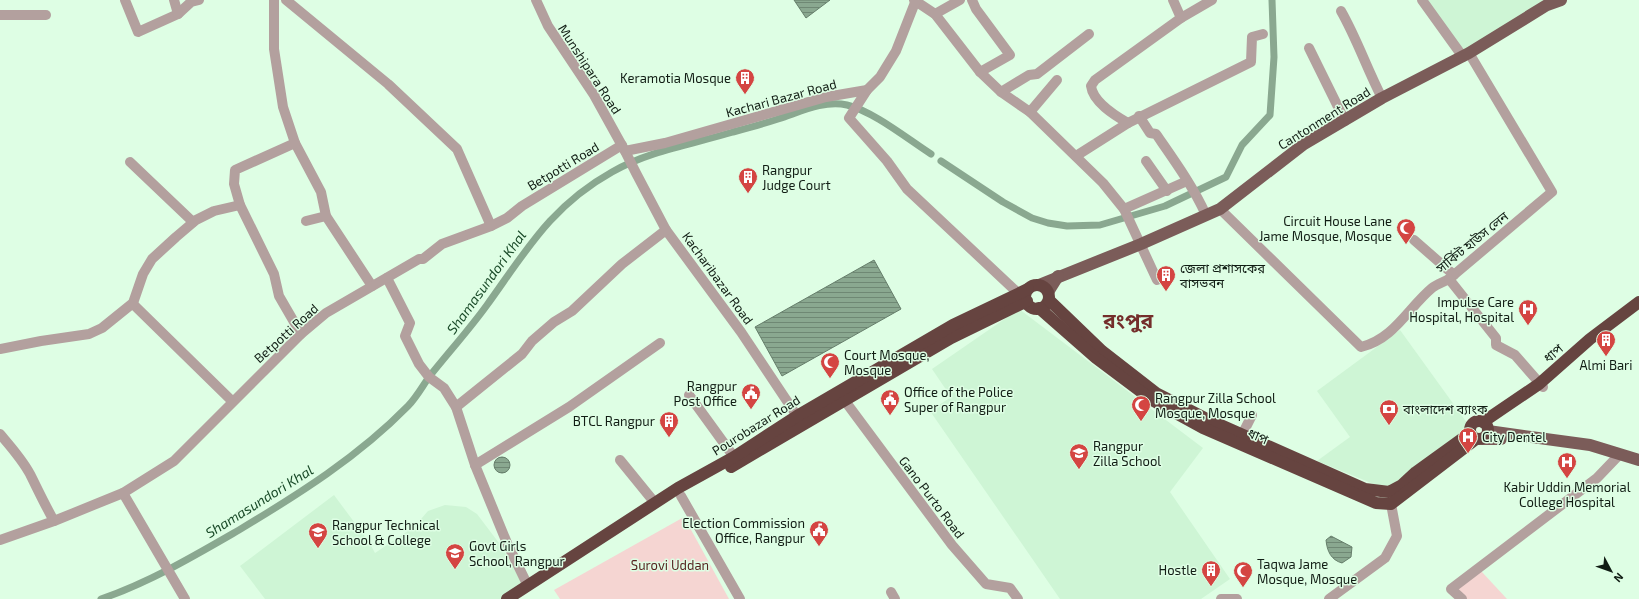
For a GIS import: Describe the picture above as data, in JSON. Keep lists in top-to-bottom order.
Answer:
{
  "streets": {
    "highway": ["ধাপ", "Pourobazar Road"],
    "main road": ["Cantonment Road"],
    "street": [
      "Munshipara Road",
      "Kachari Bazar Road",
      "Betpotti Road",
      "সার্কিট হাউস লেন",
      "Kacharibazar Road",
      "Gano Purto Road"
    ]
  },
  "crossings": [
    ["Munshipara Road", "Kachari Bazar Road"],
    ["Munshipara Road", "Betpotti Road"],
    ["Munshipara Road", "Kacharibazar Road"],
    ["Kachari Bazar Road", "Betpotti Road"],
    ["Kachari Bazar Road", "Kacharibazar Road"],
    ["Cantonment Road", "সার্কিট হাউস লেন"],
    ["Cantonment Road", "ধাপ"],
    ["Cantonment Road", "Pourobazar Road"],
    ["Betpotti Road", "Kacharibazar Road"],
    ["Kacharibazar Road", "Pourobazar Road"],
    ["ধাপ", "Pourobazar Road"],
    ["Pourobazar Road", "Gano Purto Road"]
  ],
  "districts": ["রংপুর"],
  "water": ["Shamasundori Khal"],
  "parks": ["Surovi Uddan"],
  "places": {
    "building": [
      "Keramotia Mosque",
      "Rangpur Judge Court",
      "জেলা প্রশাসকের বাসভবন",
      "Almi Bari",
      "BTCL Rangpur",
      "Hostle"
    ],
    "mosque": [
      "Circuit House Lane Jame Mosque, Mosque",
      "Court Mosque, Mosque",
      "Rangpur Zilla School Mosque, Mosque",
      "Taqwa Jame Mosque, Mosque"
    ],
    "hospital": ["Impulse Care Hospital, Hospital", "City Dentel", "Kabir Uddin Memorial College Hospital"],
    "public building": ["Rangpur Post Office", "Office of the Police Super of Rangpur", "Election Commission Office, Rangpur"],
    "bank": ["বাংলাদেশ ব্যাংক"],
    "school or university": ["Rangpur Zilla School", "Rangpur Technical School & College", "Govt Girls School, Rangpur"]
  },
  "north": "bottom right"
}
